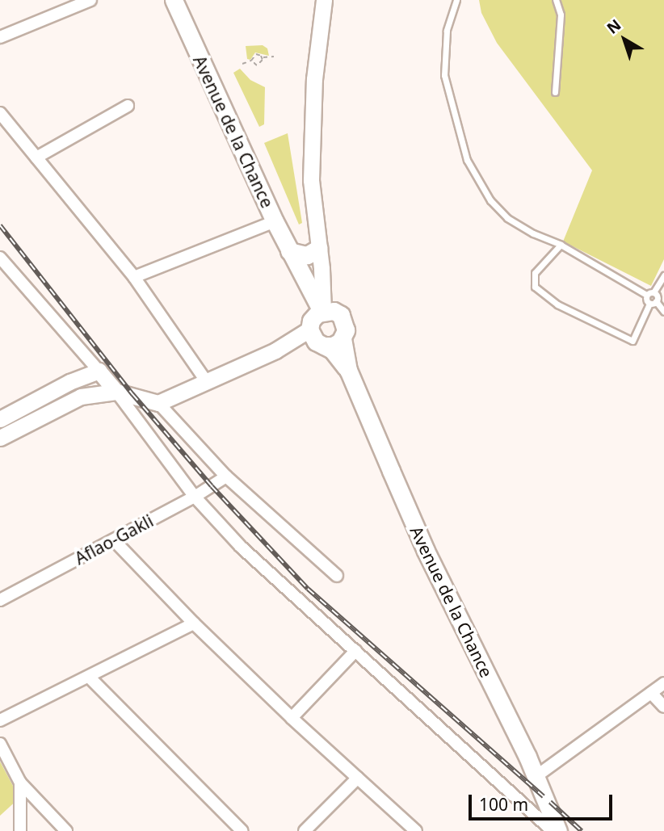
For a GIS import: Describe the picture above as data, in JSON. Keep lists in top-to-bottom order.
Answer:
{
  "streets": {
    "main road": ["Avenue de la Chance"],
    "street": ["Aflao-Gakli"]
  },
  "scale_bar": "100 m",
  "north": "top left"
}
